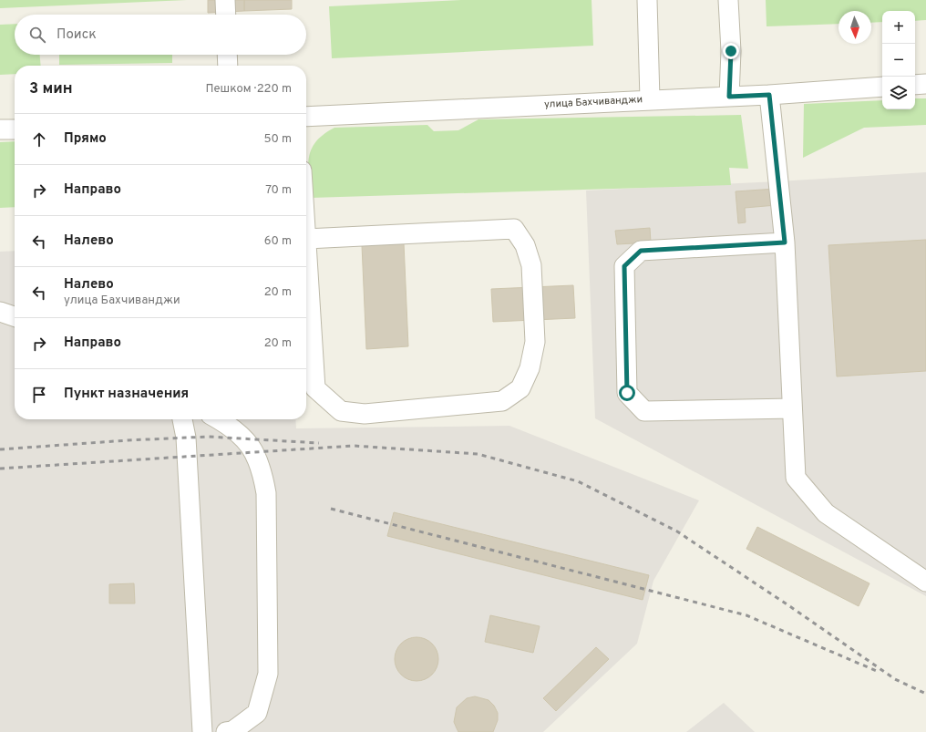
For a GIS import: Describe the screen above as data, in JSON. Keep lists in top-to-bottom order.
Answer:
{
  "streets": {
    "street": ["улица Бахчиванджи"]
  },
  "north": "bottom",
  "page": {
    "map_buttons": ["+", "−"],
    "search": "Поиск",
    "heading": ["3 мин", "Пешком · 220 m"],
    "list": [
      ["Прямо", "50 m"],
      ["Направо", "70 m"],
      ["Налево", "60 m"],
      ["Налево", "улица Бахчиванджи", "20 m"],
      ["Направо", "20 m"],
      "Пункт назначения"
    ]
  }
}
